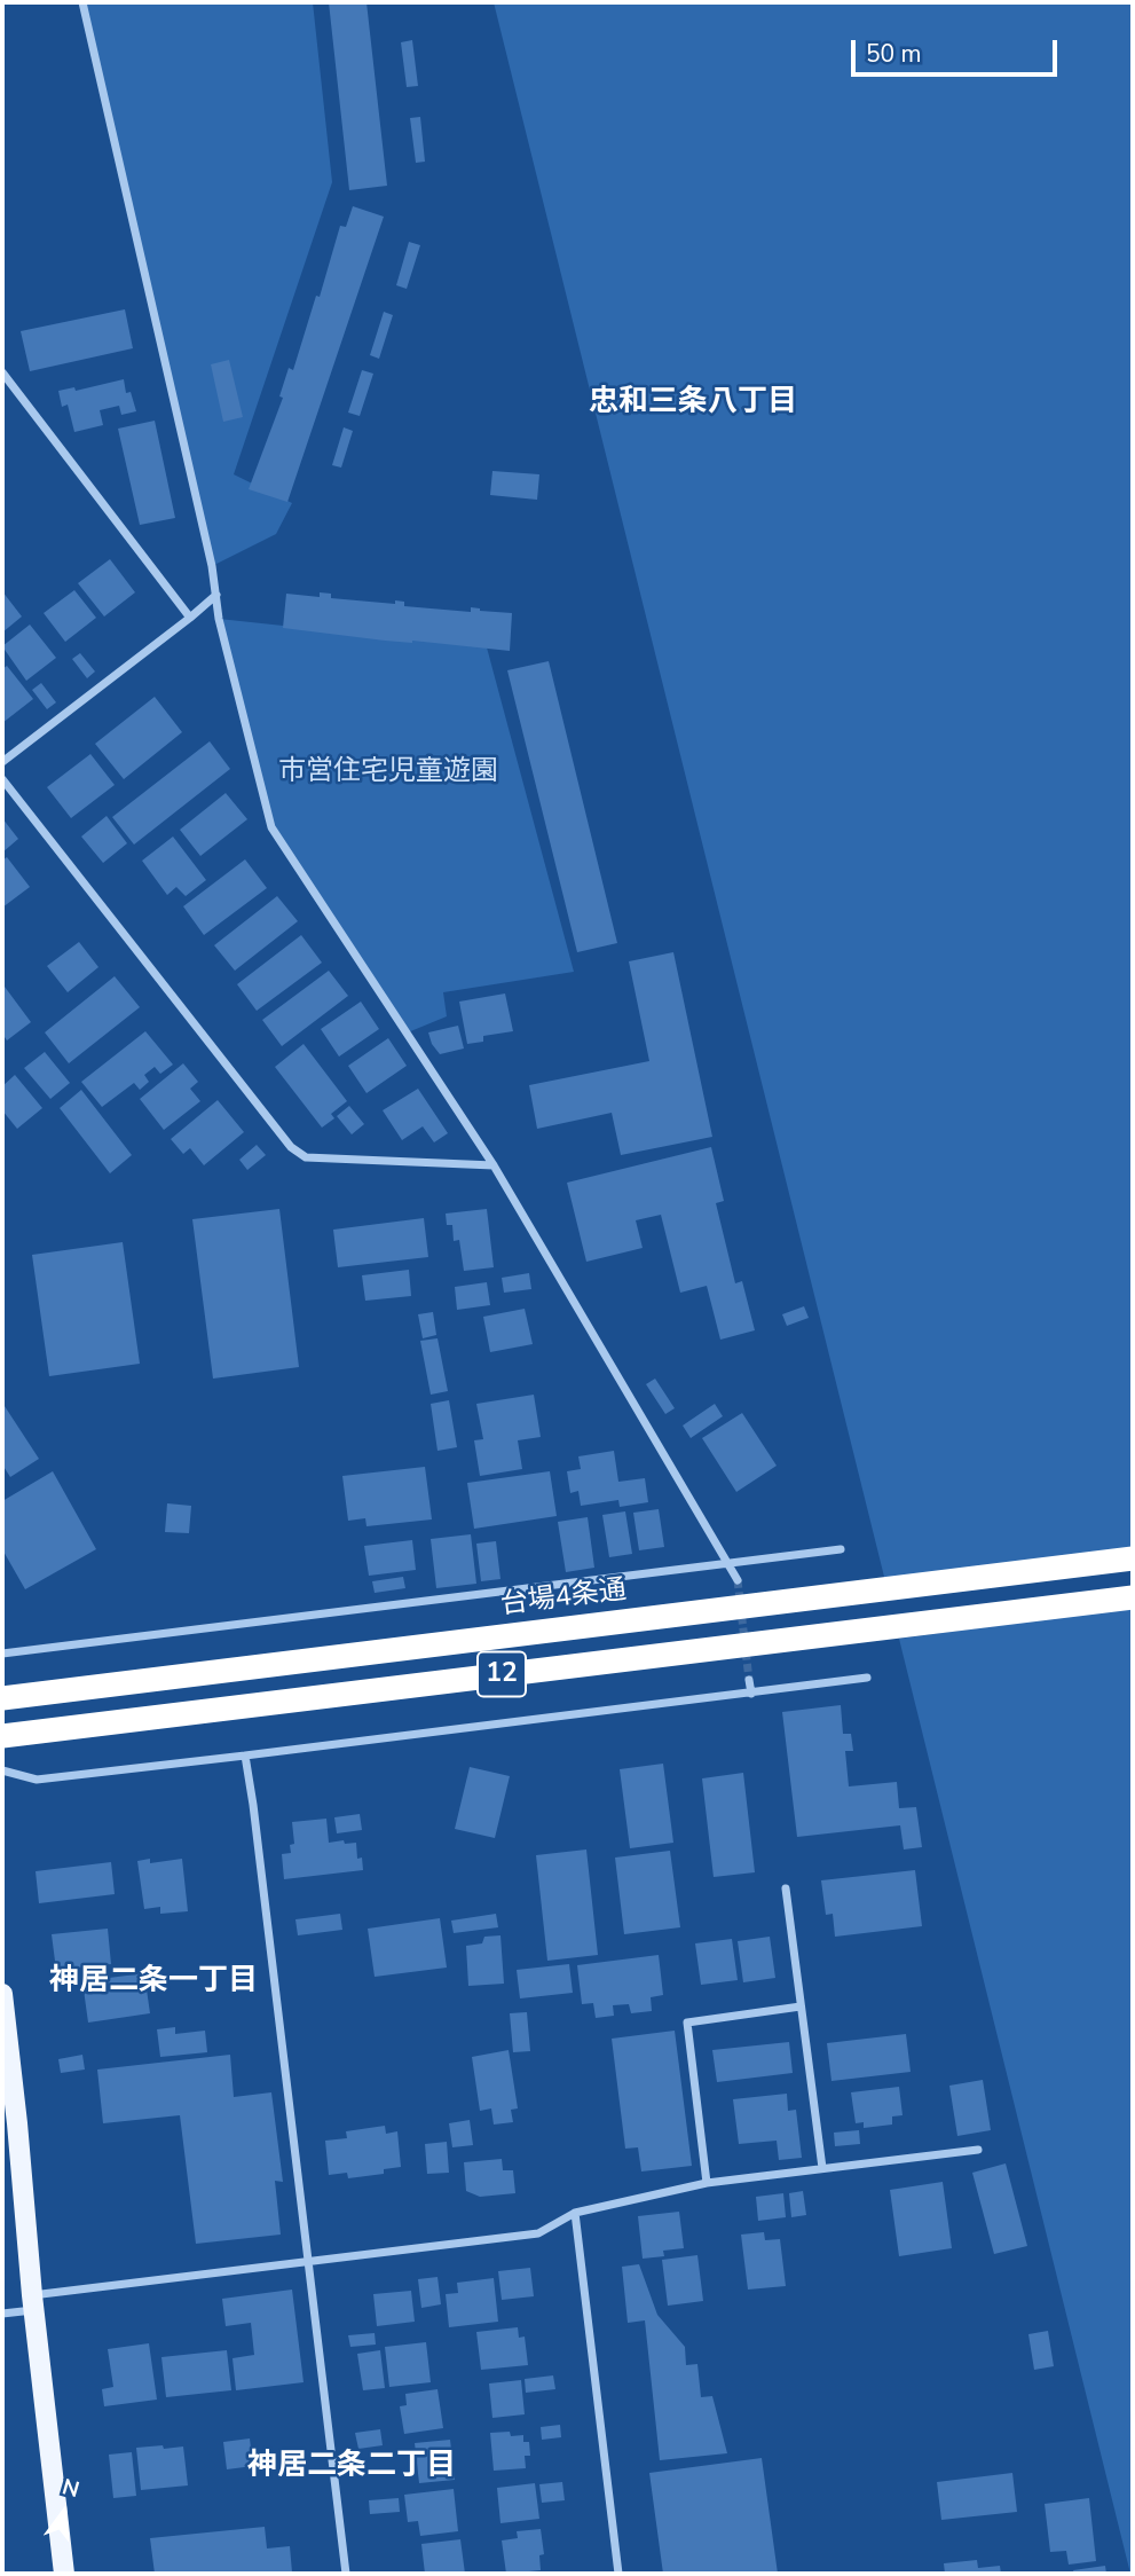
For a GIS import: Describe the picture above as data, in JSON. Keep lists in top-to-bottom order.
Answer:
{
  "streets": {
    "highway": ["台場4条通", "12"]
  },
  "districts": ["忠和三条八丁目", "神居二条一丁目", "神居二条二丁目"],
  "parks": ["市営住宅児童遊園"],
  "scale_bar": "50 m",
  "north": "top"
}
